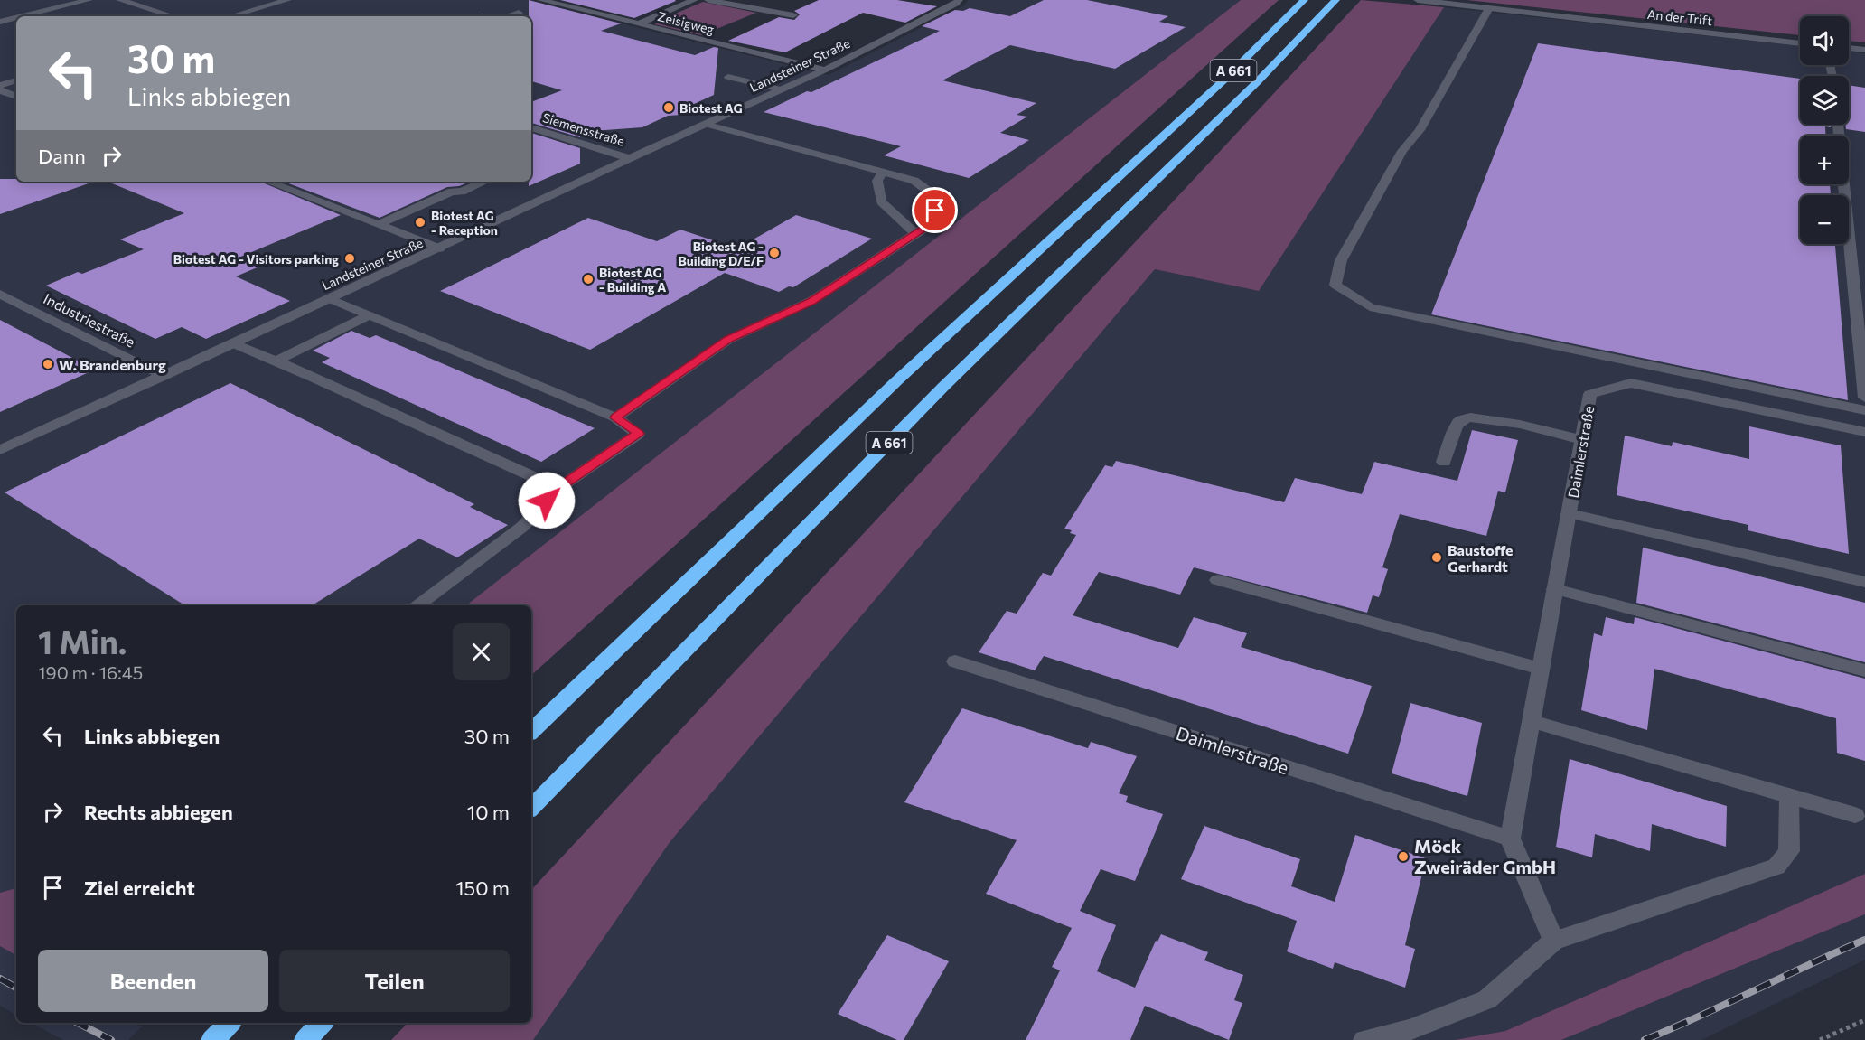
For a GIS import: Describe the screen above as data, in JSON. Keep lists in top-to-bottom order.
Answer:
{
  "streets": {
    "highway": ["A 661"],
    "street": [
      "An der Trift",
      "Zeisigweg",
      "Landsteiner Straße",
      "Siemensstraße",
      "Industriestraße",
      "Daimlerstraße"
    ]
  },
  "crossings": [
    ["Zeisigweg", "Landsteiner Straße"],
    ["Landsteiner Straße", "Siemensstraße"],
    ["Landsteiner Straße", "Industriestraße"]
  ],
  "places": [
    "Biotest AG",
    "Biotest AG - Reception",
    "Biotest AG - Building D/E/F",
    "Biotest AG - Visitors parking",
    "Biotest AG - Building A",
    "W. Brandenburg",
    "Baustoffe Gerhardt",
    "Möck Zweiräder GmbH"
  ],
  "page": {
    "map_buttons": ["+", "−"],
    "turn": ["30 m", "Links abbiegen"],
    "then": "Dann",
    "heading": ["1 Min.", "190 m · 16:45"],
    "list": [
      {
        "name": "Links abbiegen",
        "value": "30 m"
      },
      {
        "name": "Rechts abbiegen",
        "value": "10 m"
      },
      {
        "name": "Ziel erreicht",
        "value": "150 m"
      }
    ],
    "buttons": ["Beenden", "Teilen"]
  }
}
